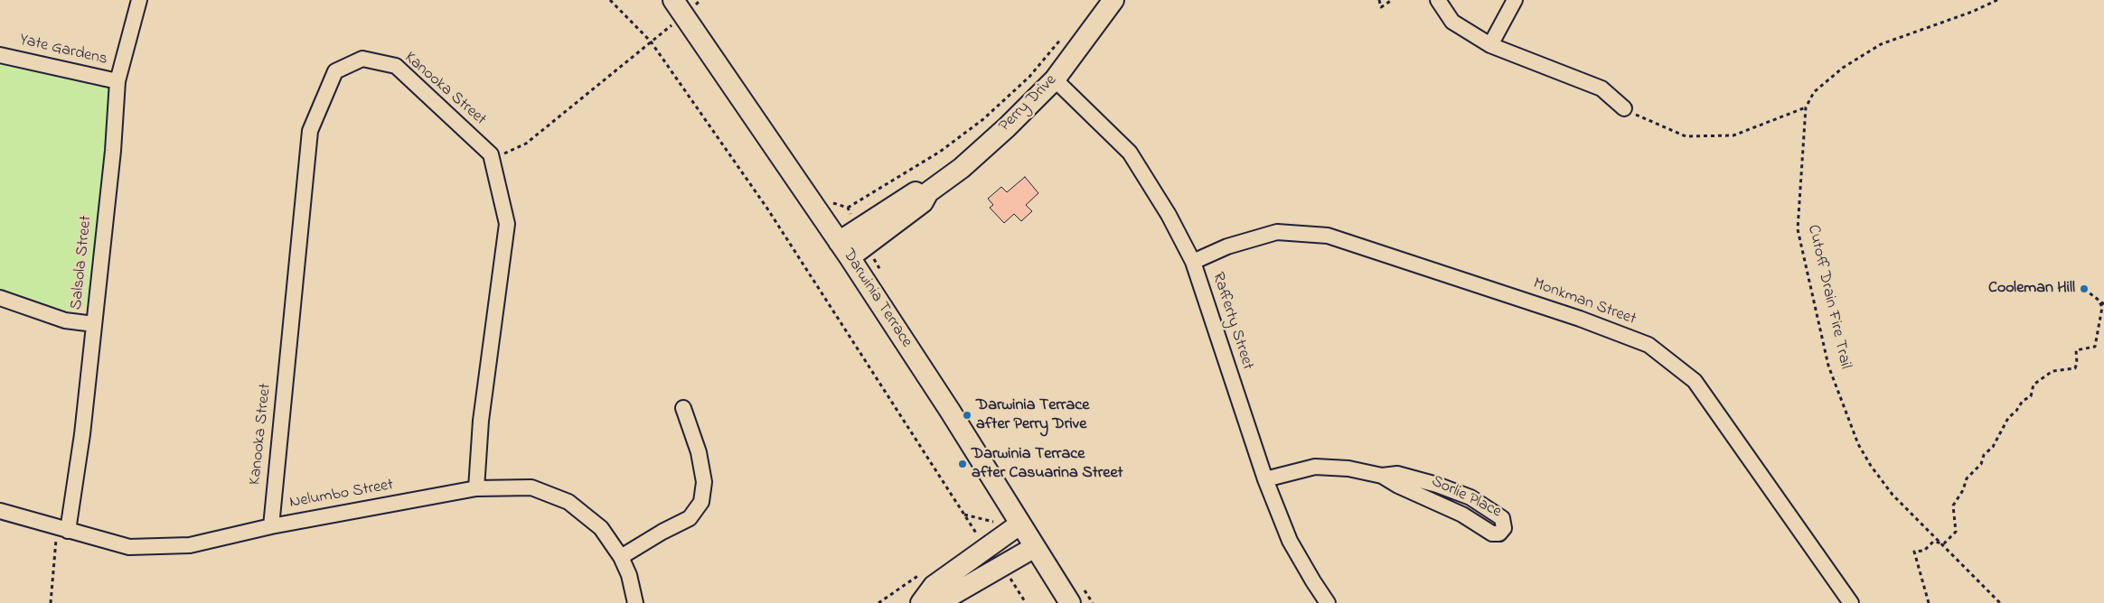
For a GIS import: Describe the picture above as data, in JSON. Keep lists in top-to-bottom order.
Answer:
{
  "streets": {
    "main road": ["Perry Drive", "Darwinia Terrace"],
    "street": [
      "Yate Gardens",
      "Kanooka Street",
      "Salsola Street",
      "Monkman Street",
      "Rafferty Street",
      "Nelumbo Street",
      "Sorlie Place"
    ],
    "path": ["Cutoff Drain Fire Trail"]
  },
  "crossings": [
    ["Yate Gardens", "Salsola Street"],
    ["Kanooka Street", "Nelumbo Street"],
    ["Perry Drive", "Darwinia Terrace"],
    ["Perry Drive", "Rafferty Street"],
    ["Salsola Street", "Nelumbo Street"],
    ["Monkman Street", "Rafferty Street"],
    ["Rafferty Street", "Sorlie Place"]
  ],
  "places": ["Cooleman Hill", "Darwinia Terrace after Perry Drive", "Darwinia Terrace after Casuarina Street"]
}
